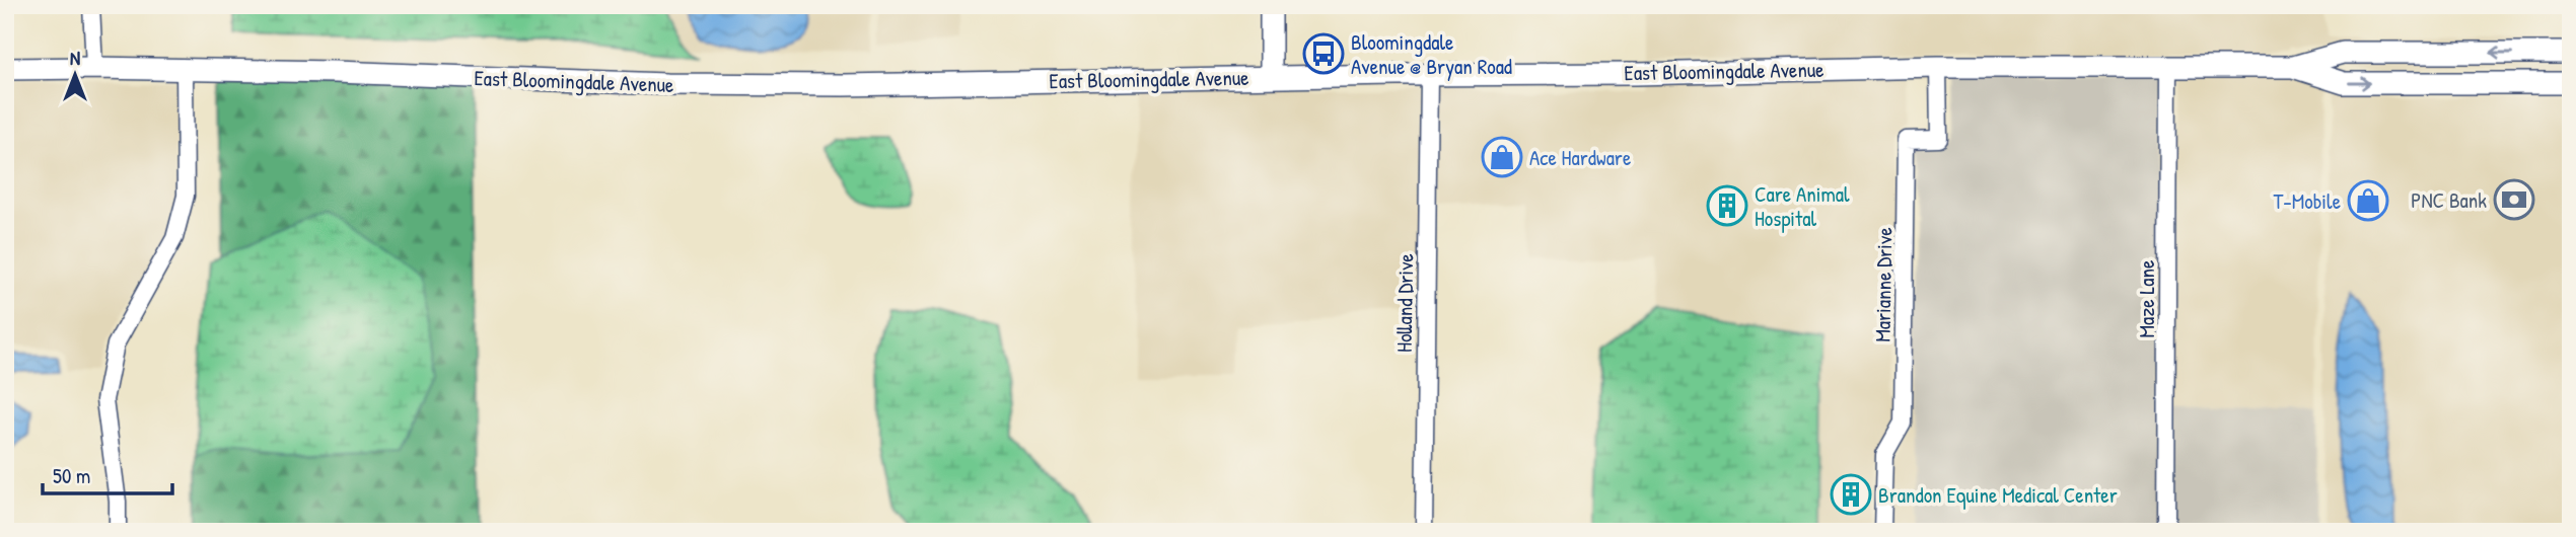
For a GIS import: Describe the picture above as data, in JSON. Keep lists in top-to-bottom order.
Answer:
{
  "streets": {
    "main road": ["East Bloomingdale Avenue"],
    "street": ["Marianne Drive", "Maze Lane", "Holland Drive"]
  },
  "crossings": [
    ["East Bloomingdale Avenue", "Marianne Drive"],
    ["East Bloomingdale Avenue", "Maze Lane"],
    ["East Bloomingdale Avenue", "Holland Drive"]
  ],
  "places": {
    "bus stop": ["Bloomingdale Avenue @ Bryan Road"],
    "shop": ["Ace Hardware", "T-Mobile"],
    "bank": ["PNC Bank"],
    "building": ["Care Animal Hospital", "Brandon Equine Medical Center"]
  },
  "scale_bar": "50 m",
  "north": "top"
}
